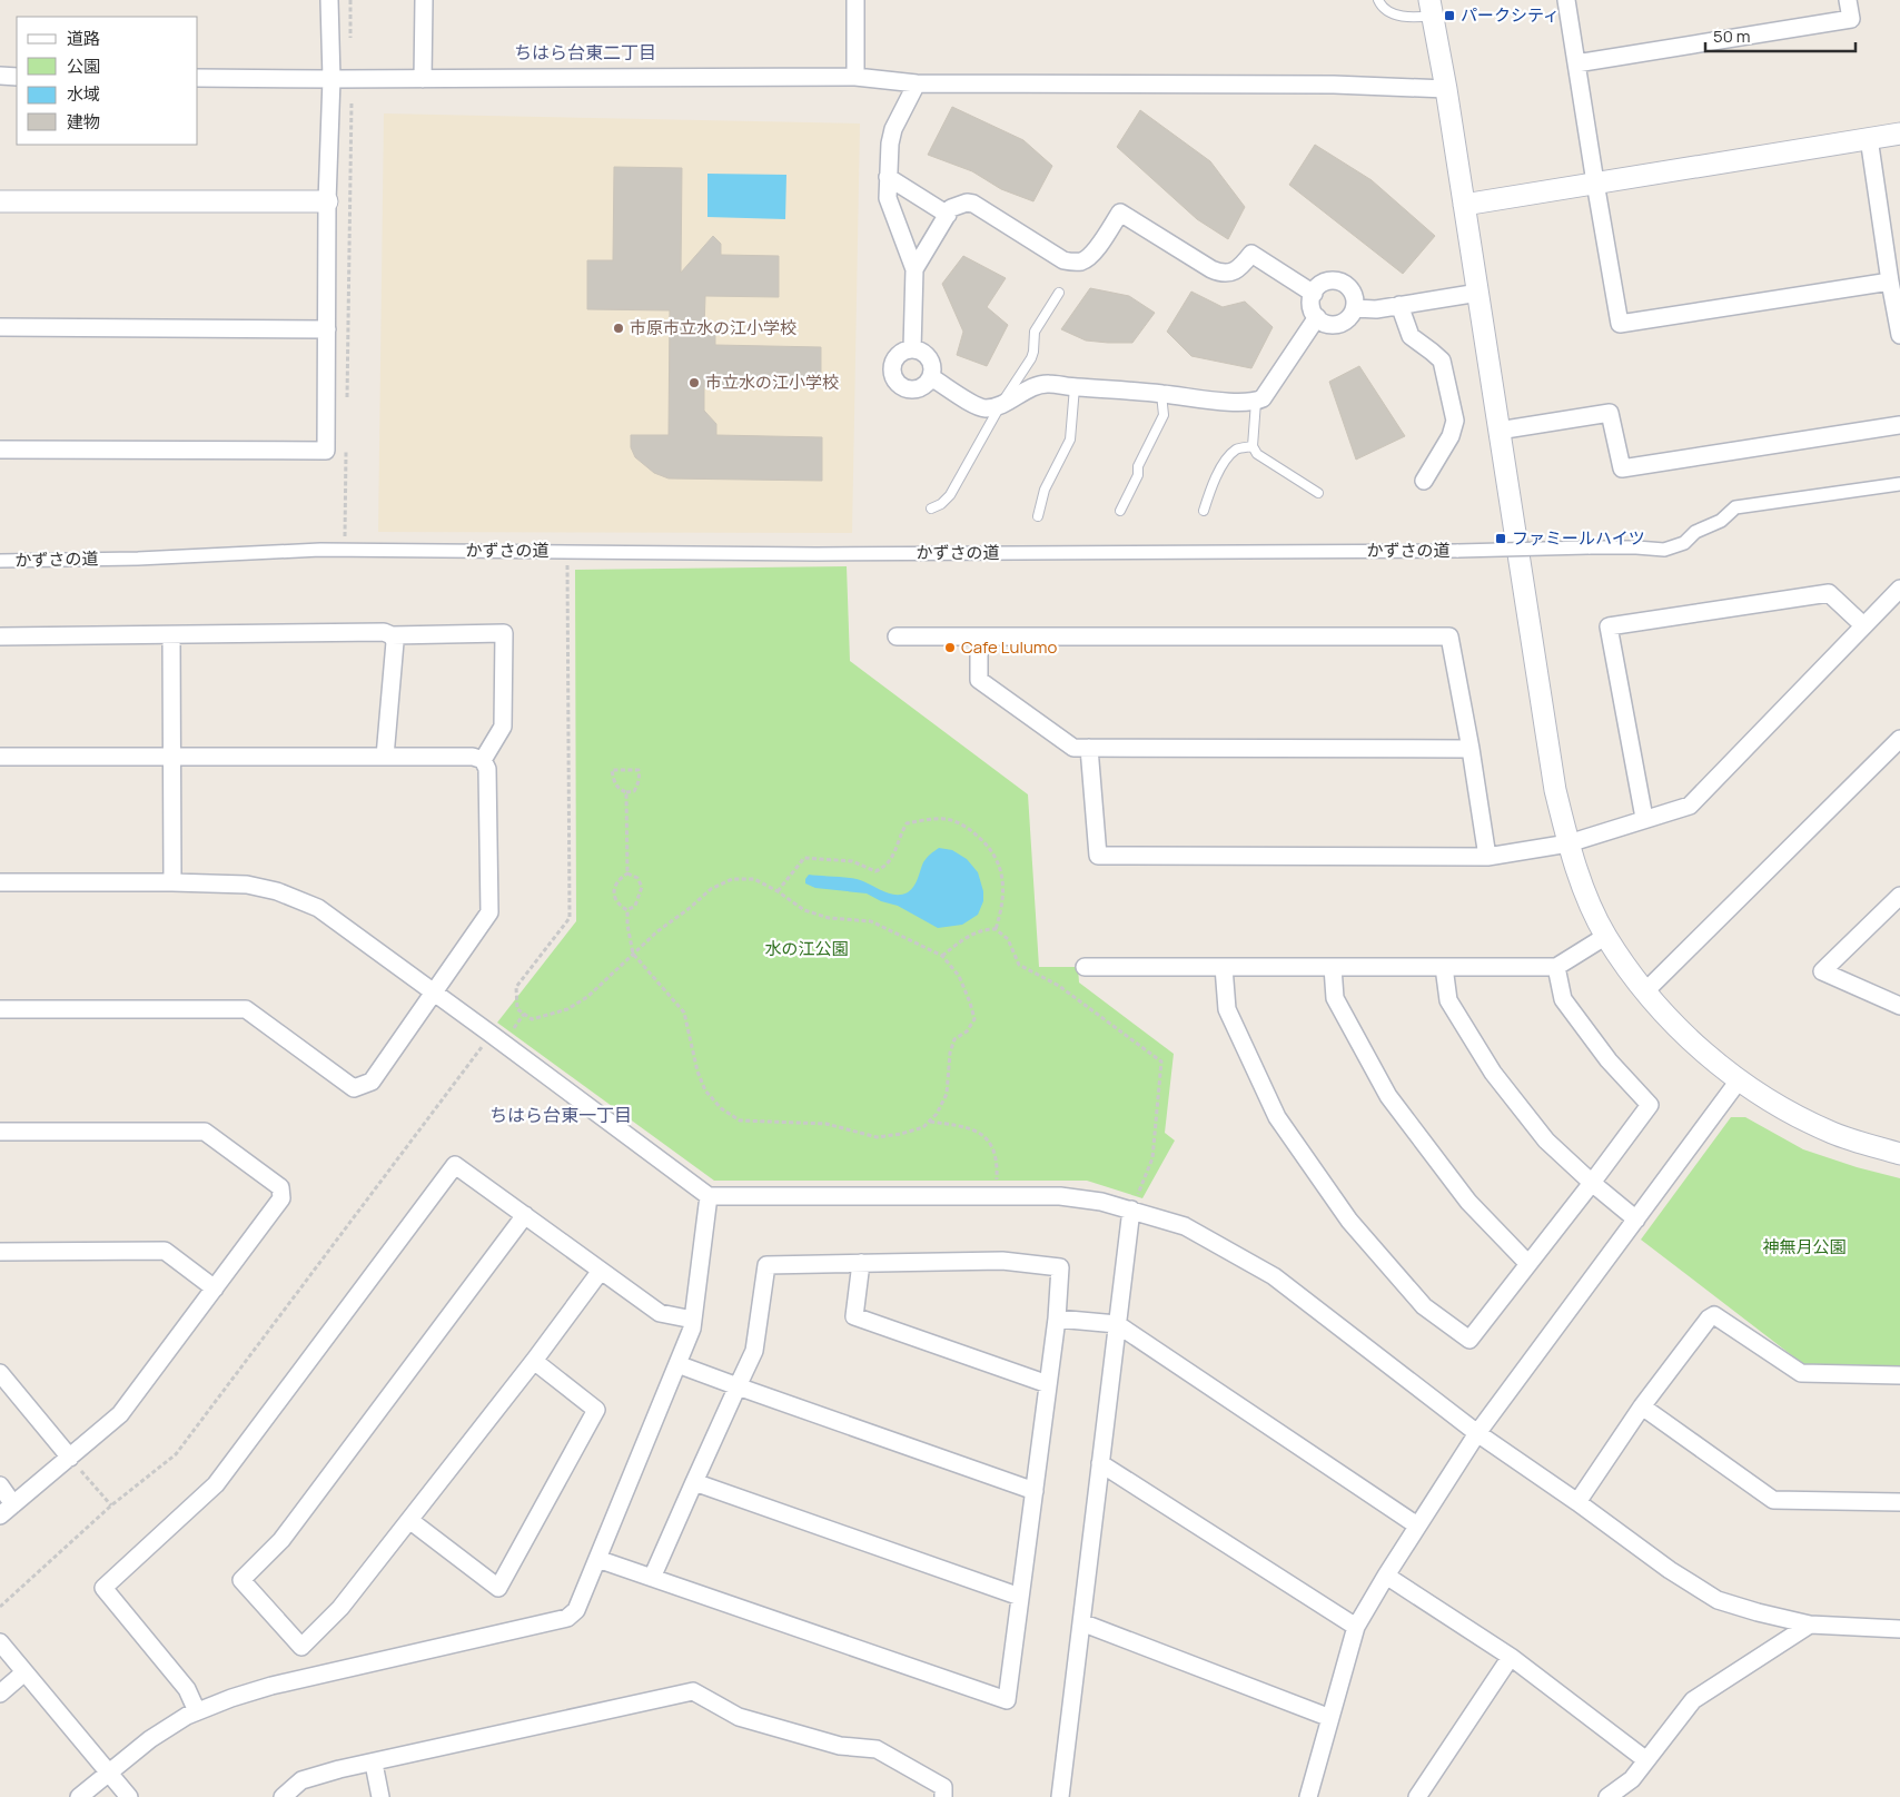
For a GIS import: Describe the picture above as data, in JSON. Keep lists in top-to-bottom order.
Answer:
{
  "streets": {
    "street": ["かずさの道"]
  },
  "districts": ["ちはら台東二丁目", "ちはら台東一丁目"],
  "parks": ["水の江公園", "神無月公園"],
  "places": {
    "transit": ["パークシティ", "ファミールハイツ"],
    "other": ["市原市立水の江小学校", "市立水の江小学校", "Cafe Lulumo"]
  },
  "legend": [
    "道路",
    "公園",
    "水域",
    "建物"
  ],
  "scale_bar": "50 m"
}
